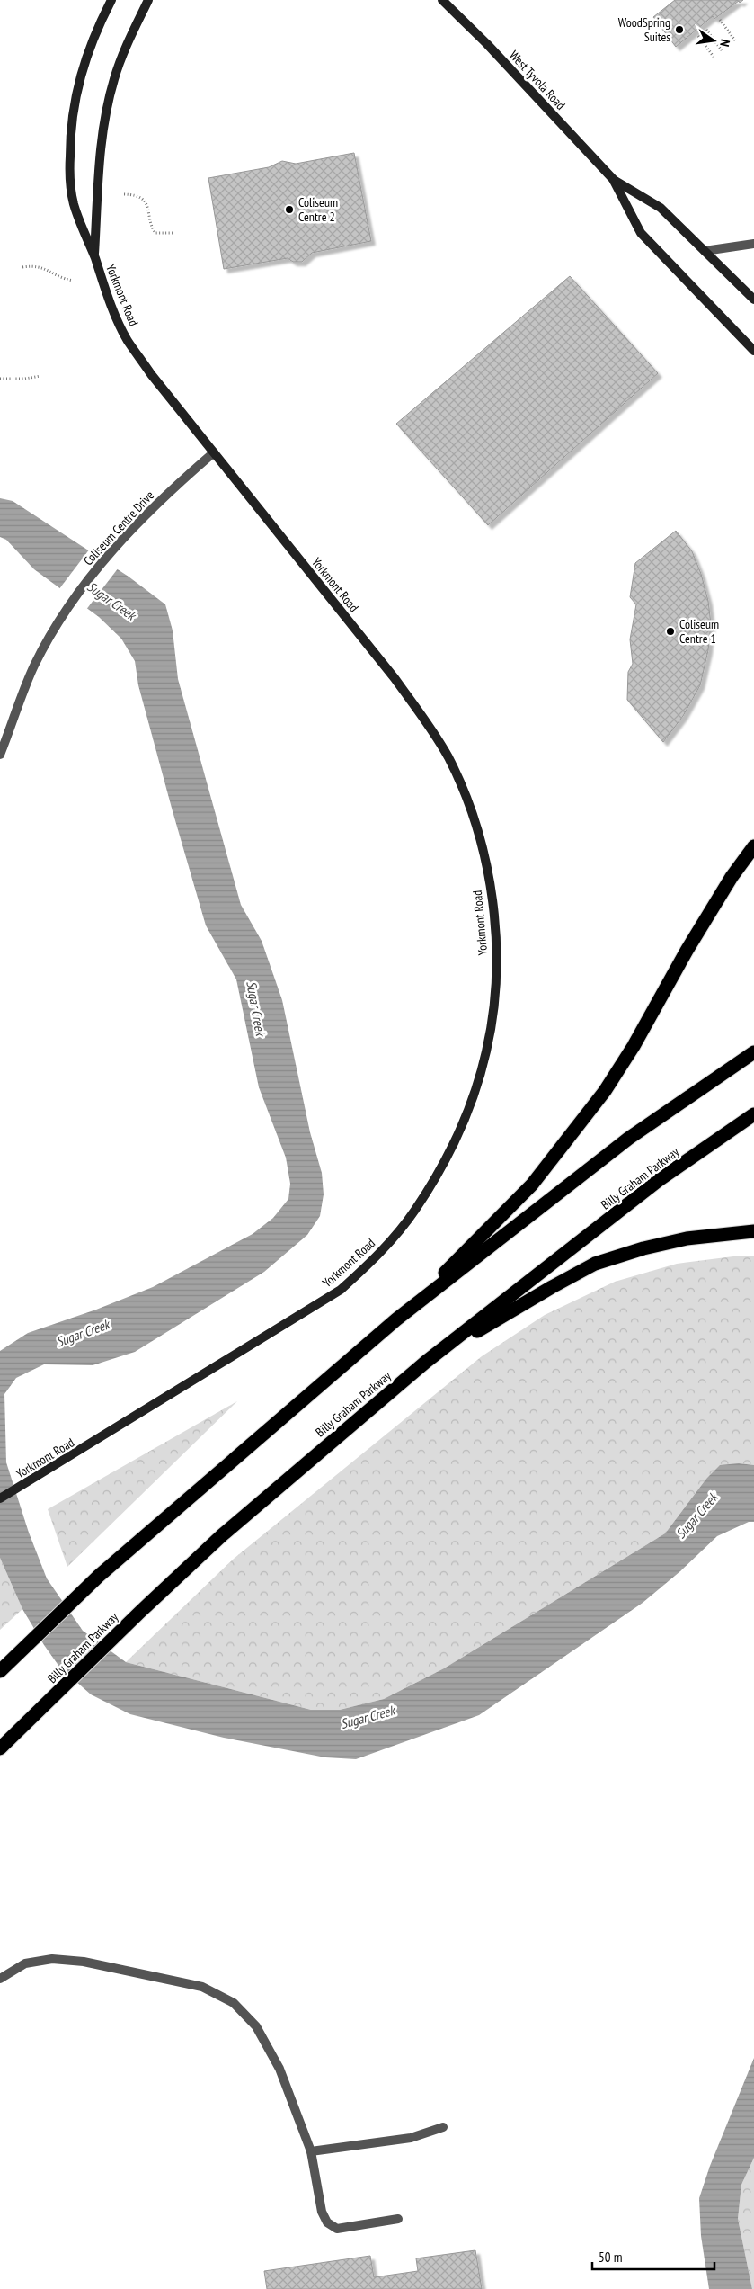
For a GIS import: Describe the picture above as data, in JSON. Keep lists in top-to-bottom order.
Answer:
{
  "streets": {
    "highway": ["Billy Graham Parkway"],
    "street": ["West Tyvola Road", "Yorkmont Road", "Coliseum Centre Drive"]
  },
  "crossings": [
    ["Yorkmont Road", "Coliseum Centre Drive"]
  ],
  "water": ["Sugar Creek"],
  "places": ["WoodSpring Suites", "Coliseum Centre 2", "Coliseum Centre 1"],
  "scale_bar": "50 m",
  "north": "right"
}
